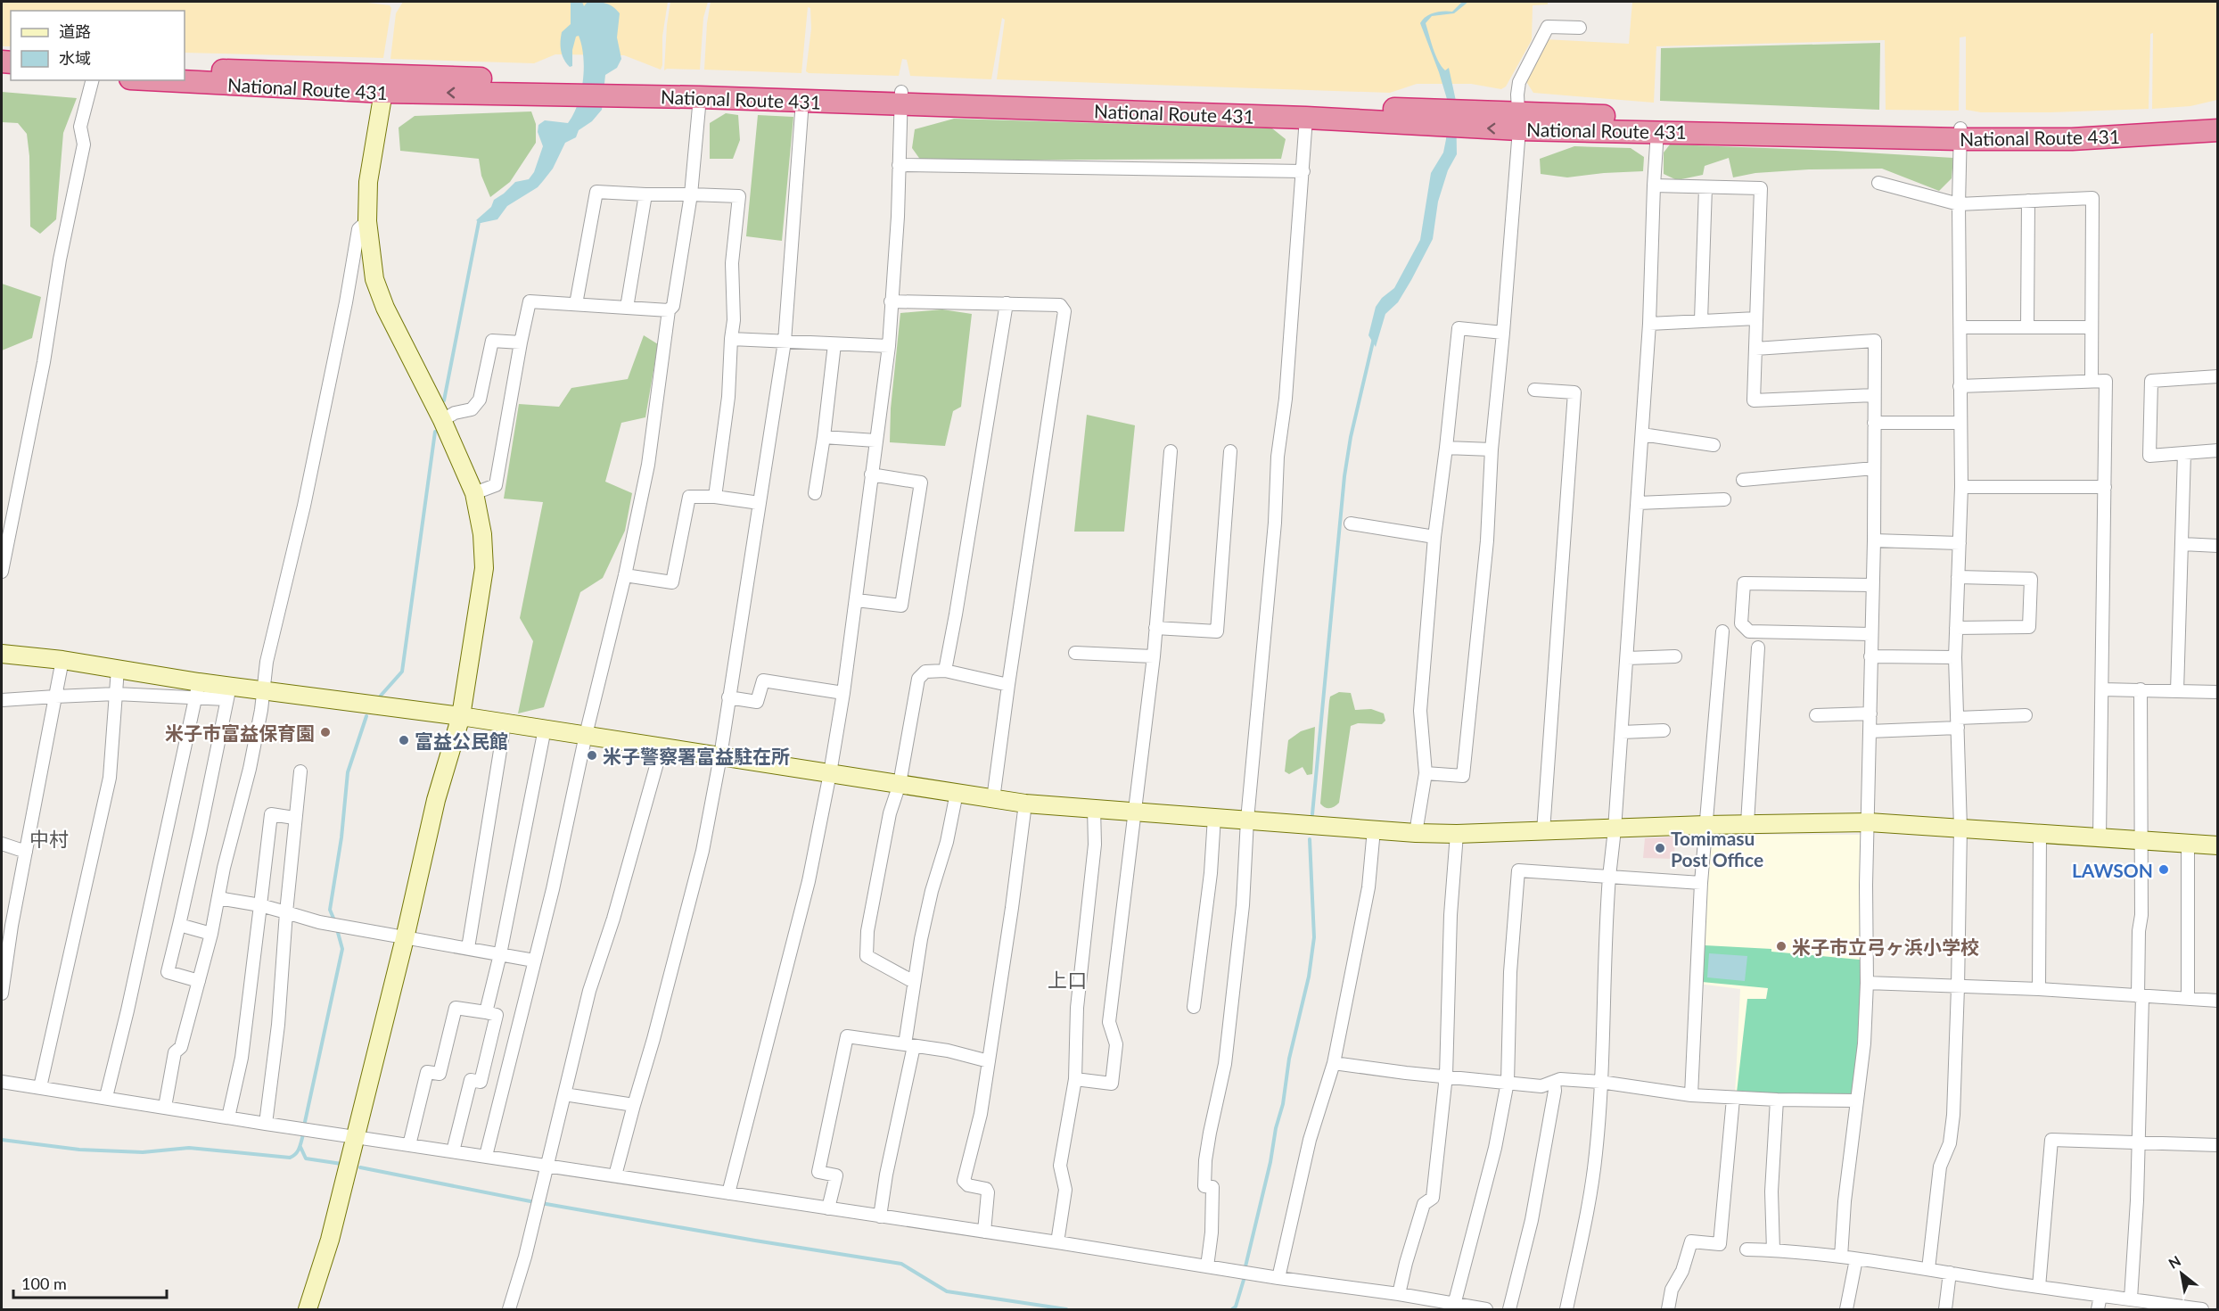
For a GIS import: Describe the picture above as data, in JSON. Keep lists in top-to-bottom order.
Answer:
{
  "streets": {
    "highway": ["National Route 431"]
  },
  "districts": ["中村", "上口"],
  "places": [
    "米子市富益保育園",
    "富益公民館",
    "米子警察署富益駐在所",
    "Tomimasu Post Office",
    "LAWSON",
    "米子市立弓ヶ浜小学校"
  ],
  "legend": ["道路", "水域"],
  "scale_bar": "100 m",
  "north": "top left"
}
